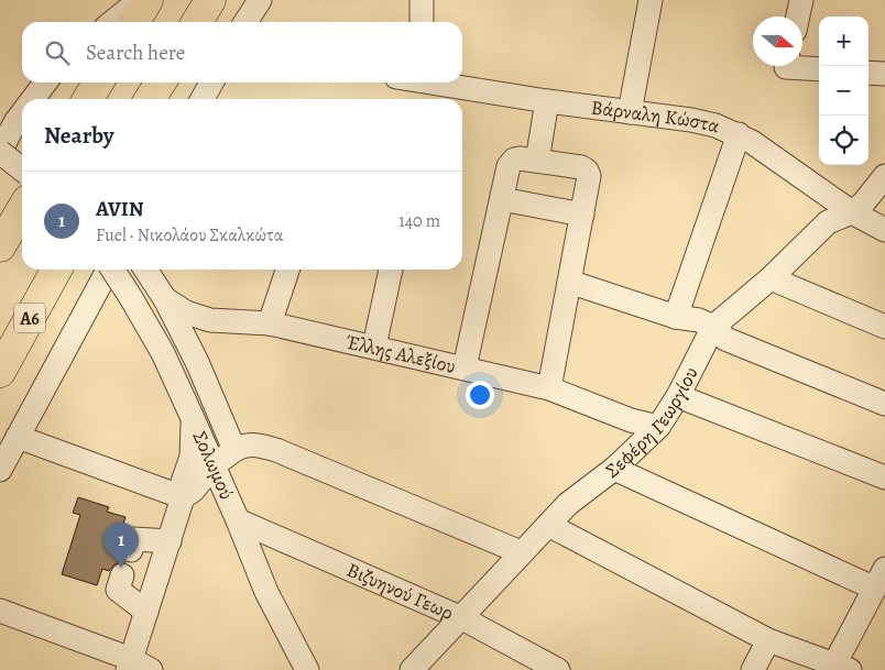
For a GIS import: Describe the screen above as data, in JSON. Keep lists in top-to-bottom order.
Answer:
{
  "streets": {
    "highway": ["Α6"],
    "street": [
      "Βάρναλη Κώστα",
      "Έλλης Αλεξίου",
      "Σεφέρη Γεωργίου",
      "Σολωμού",
      "Βιζυηνού Γεωρ"
    ]
  },
  "crossings": [
    ["Βάρναλη Κώστα", "Σεφέρη Γεωργίου"],
    ["Έλλης Αλεξίου", "Σεφέρη Γεωργίου"],
    ["Σεφέρη Γεωργίου", "Βιζυηνού Γεωρ"],
    ["Σολωμού", "Βιζυηνού Γεωρ"]
  ],
  "north": "right",
  "page": {
    "map_buttons": ["+", "−"],
    "search": "Search here",
    "heading": "Nearby",
    "list": [
      {
        "mark": "1",
        "name": "AVIN",
        "note": "Fuel · Νικολάου Σκαλκώτα",
        "value": "140 m"
      }
    ],
    "pins": "1"
  }
}
